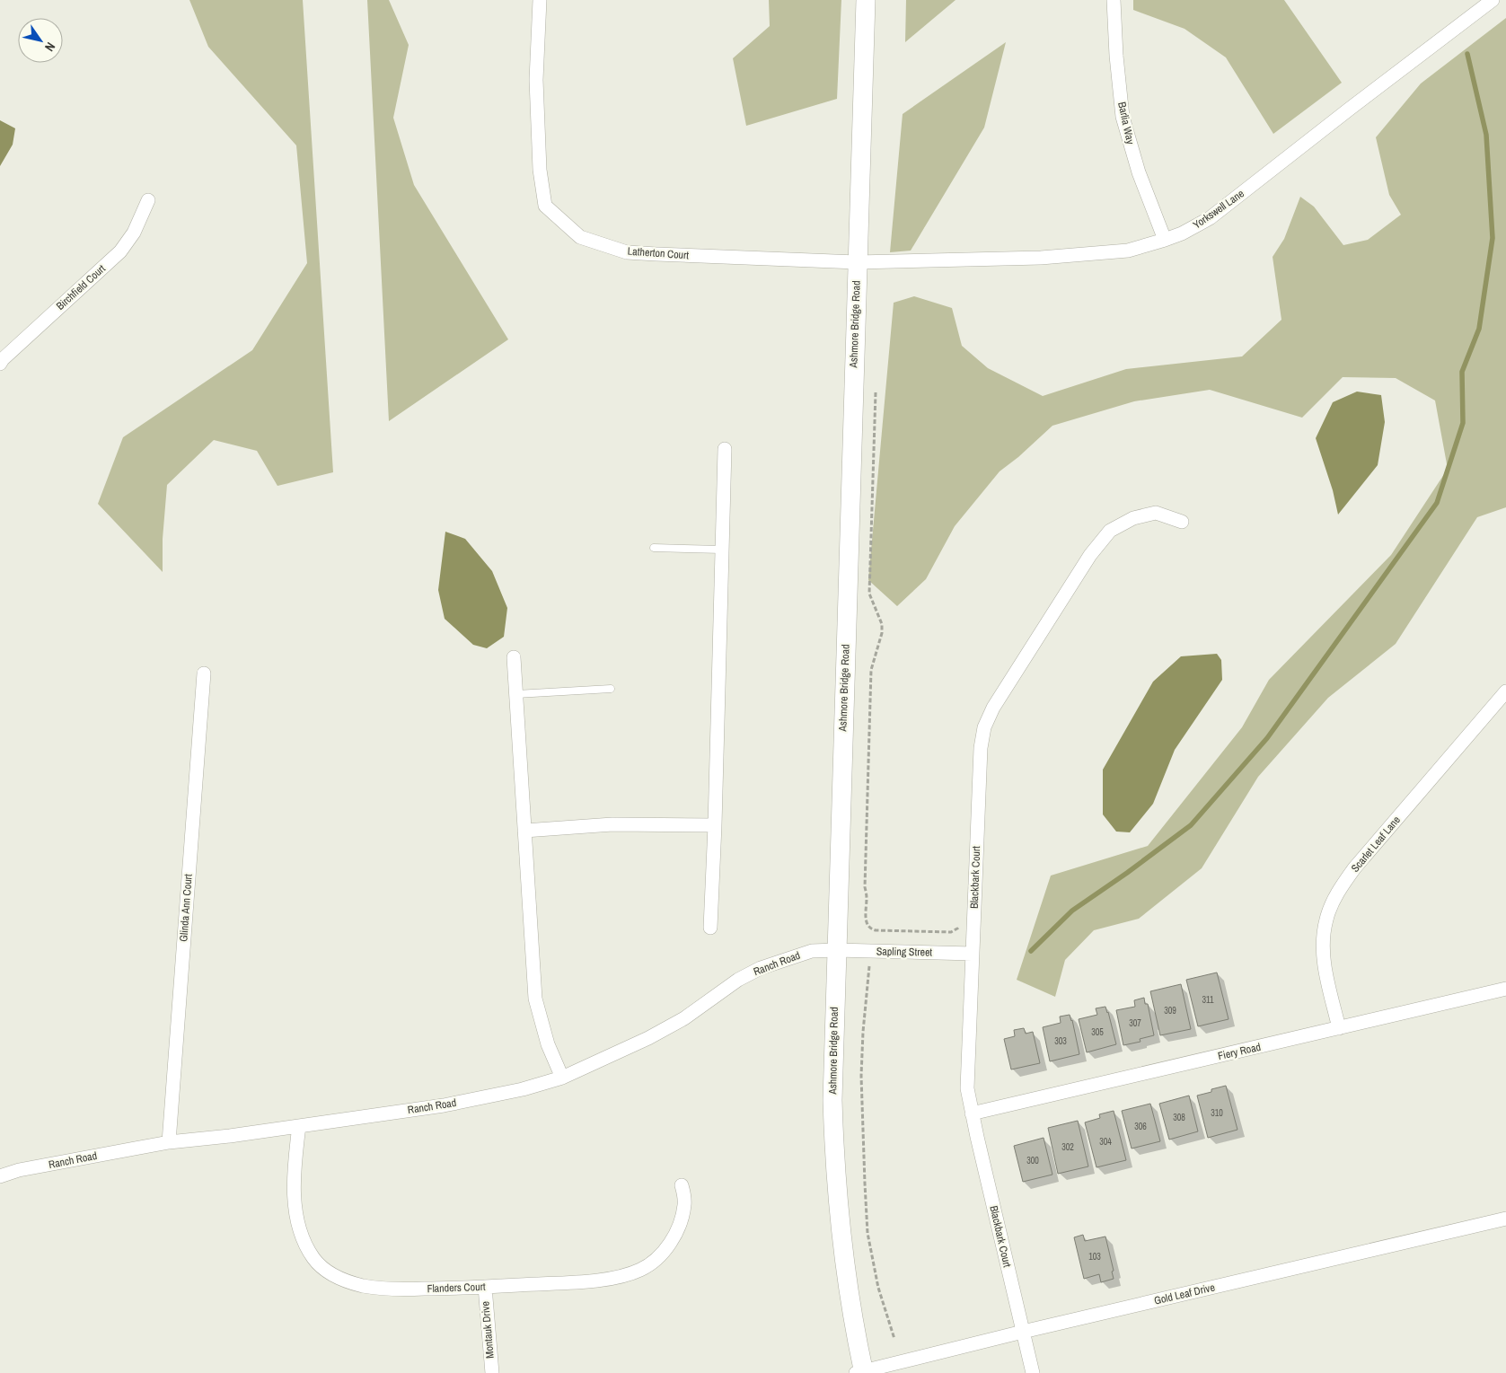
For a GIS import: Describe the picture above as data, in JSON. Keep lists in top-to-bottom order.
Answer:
{
  "streets": {
    "main road": ["Ashmore Bridge Road"],
    "street": [
      "Barlia Way",
      "Yorkswell Lane",
      "Latherton Court",
      "Birchfield Court",
      "Scarlet Leaf Lane",
      "Blackbark Court",
      "Glinda Ann Court",
      "Sapling Street",
      "Ranch Road",
      "Fiery Road",
      "Flanders Court",
      "Gold Leaf Drive",
      "Montauk Drive"
    ]
  },
  "crossings": [
    ["Barlia Way", "Yorkswell Lane"],
    ["Yorkswell Lane", "Latherton Court"],
    ["Yorkswell Lane", "Ashmore Bridge Road"],
    ["Latherton Court", "Ashmore Bridge Road"],
    ["Ashmore Bridge Road", "Sapling Street"],
    ["Ashmore Bridge Road", "Ranch Road"],
    ["Ashmore Bridge Road", "Gold Leaf Drive"],
    ["Scarlet Leaf Lane", "Fiery Road"],
    ["Blackbark Court", "Sapling Street"],
    ["Blackbark Court", "Fiery Road"],
    ["Blackbark Court", "Gold Leaf Drive"],
    ["Glinda Ann Court", "Ranch Road"],
    ["Sapling Street", "Ranch Road"],
    ["Ranch Road", "Flanders Court"],
    ["Flanders Court", "Montauk Drive"]
  ],
  "house_numbers": [
    "311",
    "309",
    "307",
    "305",
    "303",
    "310",
    "308",
    "306",
    "304",
    "302",
    "300",
    "103"
  ],
  "north": "bottom right"
}
